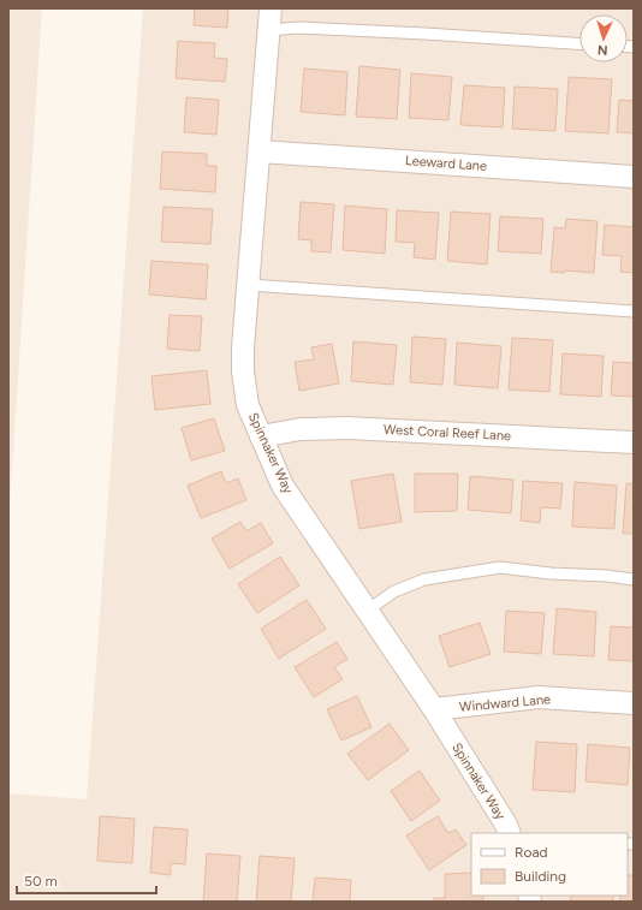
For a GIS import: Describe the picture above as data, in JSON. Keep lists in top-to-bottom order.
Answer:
{
  "streets": {
    "street": [
      "Leeward Lane",
      "West Coral Reef Lane",
      "Spinnaker Way",
      "Windward Lane"
    ]
  },
  "crossings": [
    ["Leeward Lane", "Spinnaker Way"],
    ["West Coral Reef Lane", "Spinnaker Way"],
    ["Spinnaker Way", "Windward Lane"]
  ],
  "legend": ["Road", "Building"],
  "scale_bar": "50 m",
  "north": "bottom"
}
